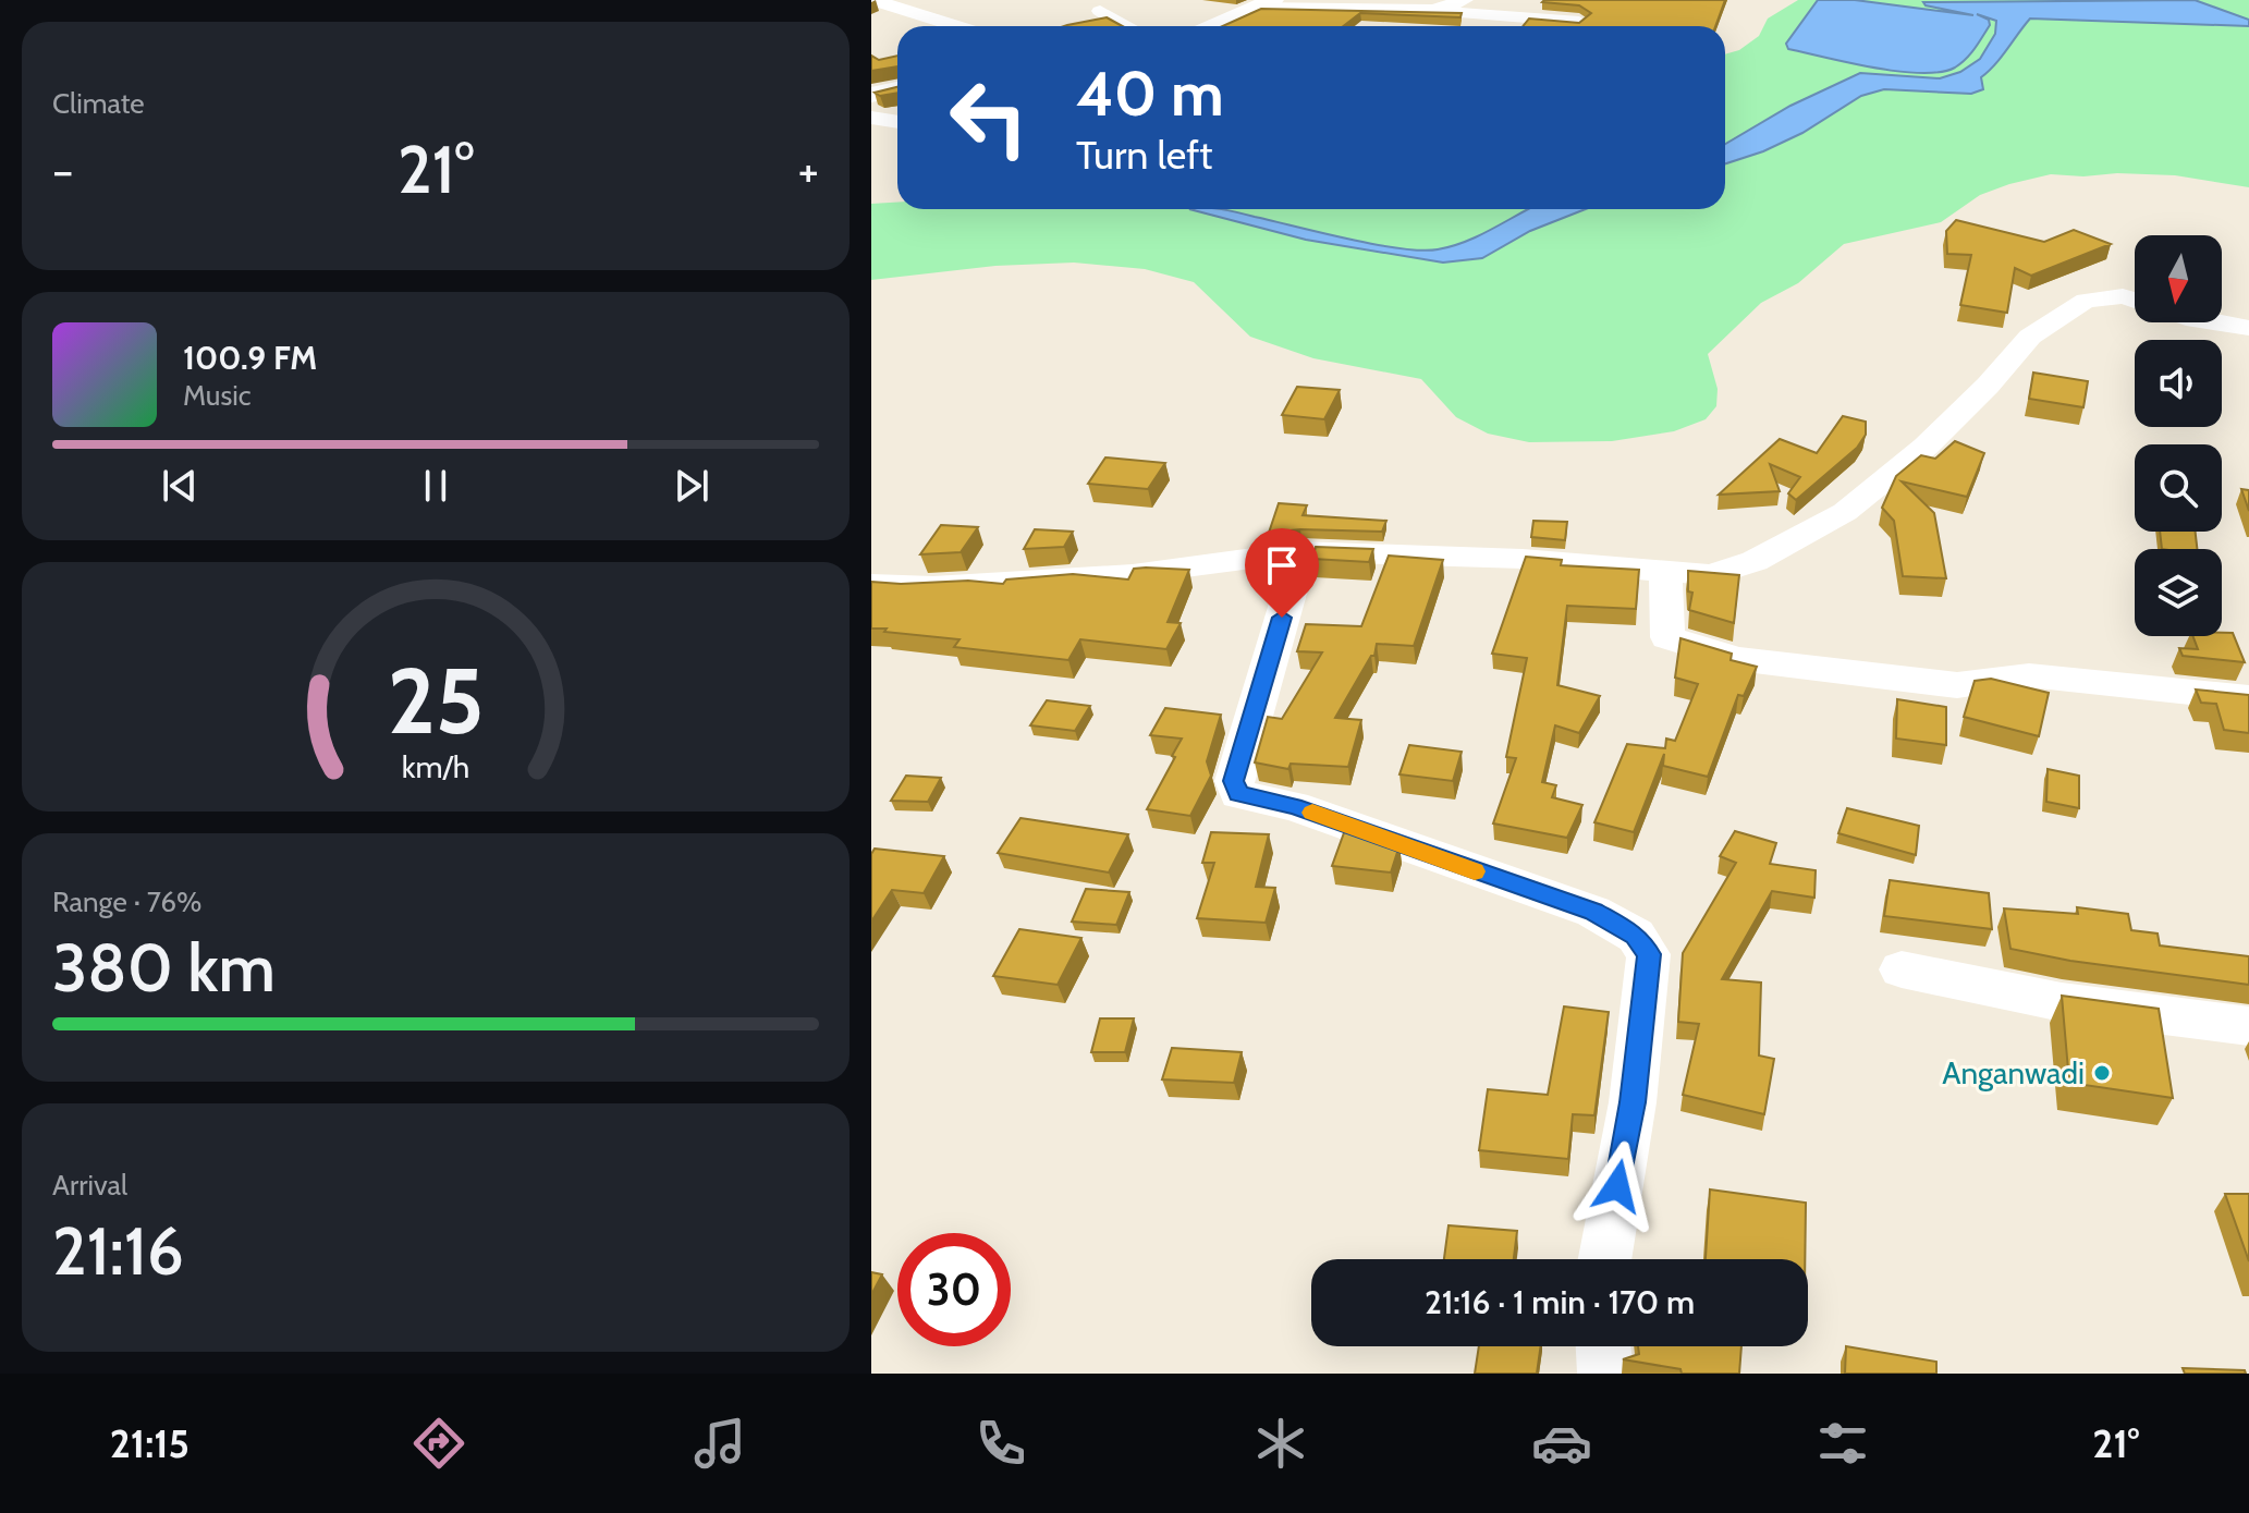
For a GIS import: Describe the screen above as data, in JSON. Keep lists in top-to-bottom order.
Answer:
{
  "places": ["Anganwadi"],
  "north": "bottom",
  "page": {
    "tile": [
      "Climate",
      ["Range · 76%", "380 km"],
      ["Arrival", "21:16"]
    ],
    "turn": ["40 m", "Turn left"],
    "heat": ["−", "21°", "+"],
    "song": ["100.9 FM", "Music"],
    "limit": "30",
    "trip": "21:16 · 1 min · 170 m",
    "tabs": ["21:15", "21°"],
    "gauge": ["25", "km/h"]
  }
}
